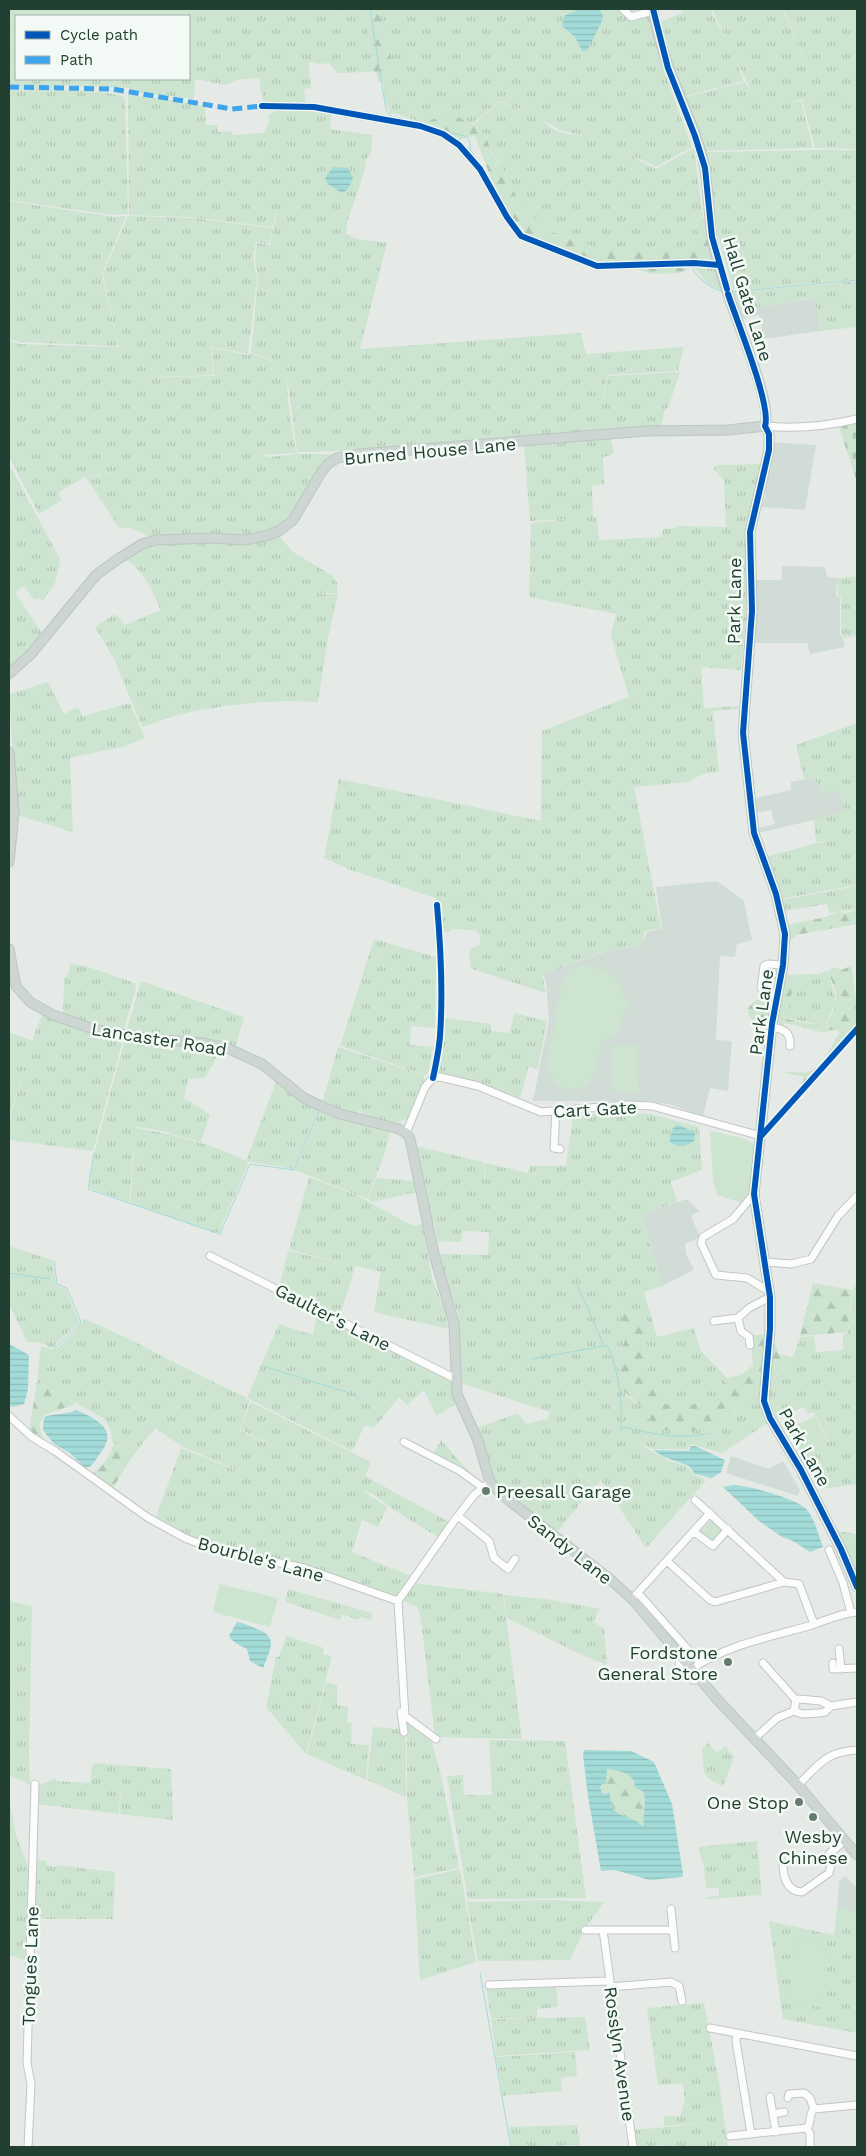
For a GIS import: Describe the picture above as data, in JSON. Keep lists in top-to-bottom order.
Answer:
{
  "streets": {
    "main road": [
      "Hall Gate Lane",
      "Burned House Lane",
      "Park Lane",
      "Lancaster Road",
      "Sandy Lane"
    ],
    "street": [
      "Cart Gate",
      "Gaulter's Lane",
      "Bourble's Lane",
      "Tongues Lane",
      "Rosslyn Avenue"
    ]
  },
  "crossings": [
    ["Hall Gate Lane", "Burned House Lane"],
    ["Hall Gate Lane", "Park Lane"],
    ["Burned House Lane", "Park Lane"],
    ["Park Lane", "Cart Gate"],
    ["Lancaster Road", "Cart Gate"],
    ["Lancaster Road", "Sandy Lane"],
    ["Cart Gate", "Sandy Lane"],
    ["Gaulter's Lane", "Sandy Lane"]
  ],
  "places": [
    "Preesall Garage",
    "Fordstone General Store",
    "One Stop",
    "Wesby Chinese"
  ],
  "legend": ["Cycle path", "Path"]
}
